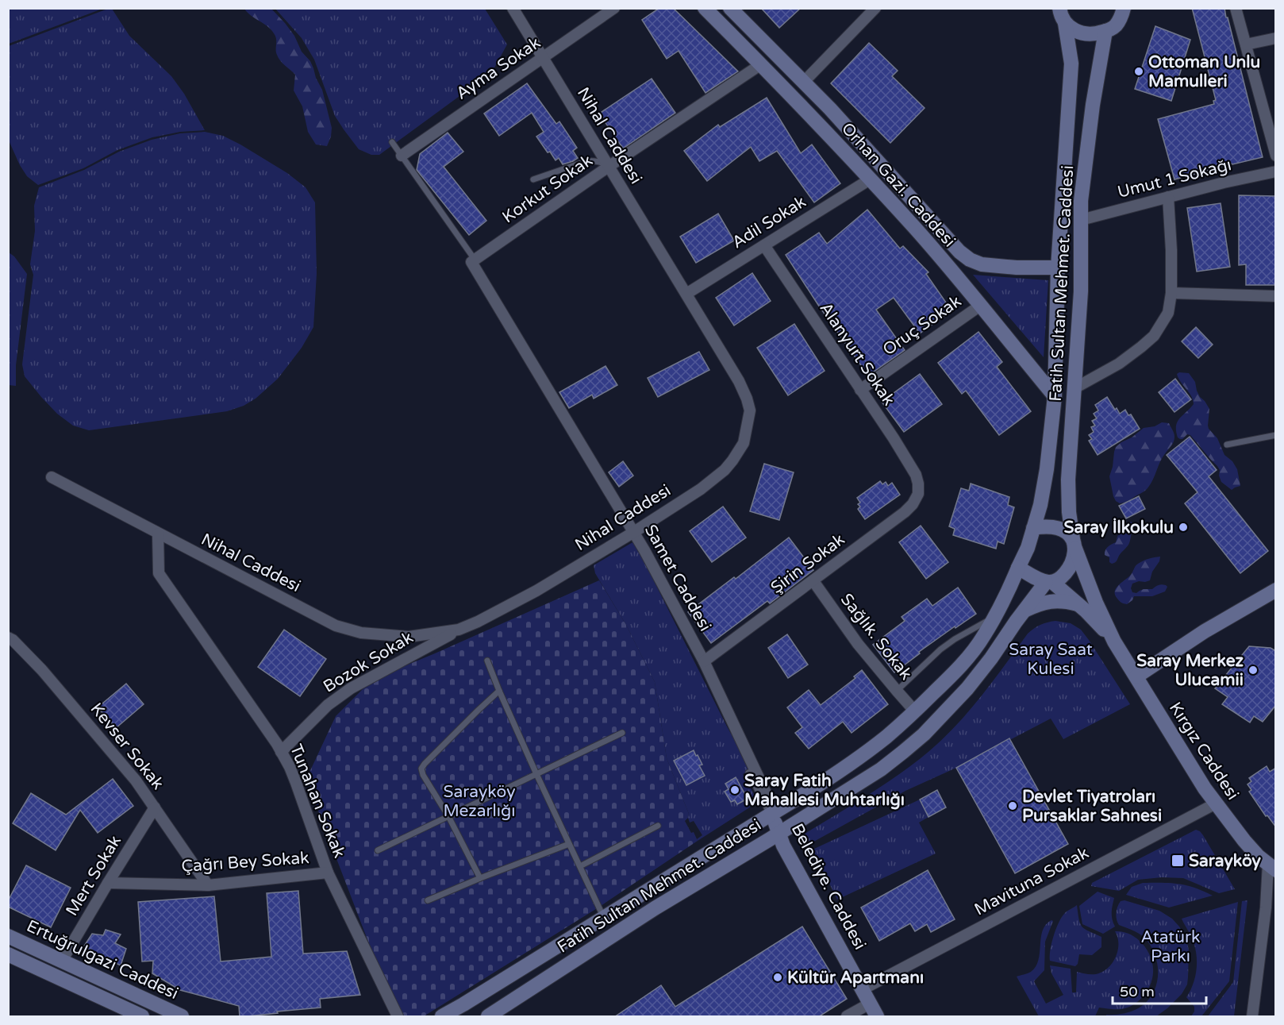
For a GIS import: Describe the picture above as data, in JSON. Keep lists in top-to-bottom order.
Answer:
{
  "streets": {
    "street": [
      "Ayma Sokak",
      "Nihal Caddesi",
      "Umut 1 Sokağı",
      "Orhan Gazi. Caddesi",
      "Korkut Sokak",
      "Adil Sokak",
      "Fatih Sultan Mehmet. Caddesi",
      "Oruç Sokak",
      "Alanyurt Sokak",
      "Şirin Sokak",
      "Samet Caddesi",
      "Sağlık. Sokak",
      "Bozok Sokak",
      "Kevser Sokak",
      "Kırgız Caddesi",
      "Tunahan Sokak",
      "Çağrı Bey Sokak",
      "Mert Sokak",
      "Mavituna Sokak",
      "Belediye. Caddesi",
      "Ertuğrulgazi Caddesi"
    ]
  },
  "crossings": [
    ["Ayma Sokak", "Nihal Caddesi"],
    ["Nihal Caddesi", "Korkut Sokak"],
    ["Nihal Caddesi", "Adil Sokak"],
    ["Nihal Caddesi", "Samet Caddesi"],
    ["Nihal Caddesi", "Bozok Sokak"],
    ["Nihal Caddesi", "Tunahan Sokak"],
    ["Umut 1 Sokağı", "Fatih Sultan Mehmet. Caddesi"],
    ["Orhan Gazi. Caddesi", "Korkut Sokak"],
    ["Orhan Gazi. Caddesi", "Adil Sokak"],
    ["Orhan Gazi. Caddesi", "Fatih Sultan Mehmet. Caddesi"],
    ["Orhan Gazi. Caddesi", "Oruç Sokak"],
    ["Korkut Sokak", "Samet Caddesi"],
    ["Adil Sokak", "Alanyurt Sokak"],
    ["Fatih Sultan Mehmet. Caddesi", "Samet Caddesi"],
    ["Fatih Sultan Mehmet. Caddesi", "Sağlık. Sokak"],
    ["Fatih Sultan Mehmet. Caddesi", "Kırgız Caddesi"],
    ["Fatih Sultan Mehmet. Caddesi", "Belediye. Caddesi"],
    ["Oruç Sokak", "Alanyurt Sokak"],
    ["Alanyurt Sokak", "Şirin Sokak"],
    ["Şirin Sokak", "Samet Caddesi"],
    ["Şirin Sokak", "Sağlık. Sokak"],
    ["Samet Caddesi", "Belediye. Caddesi"],
    ["Bozok Sokak", "Tunahan Sokak"],
    ["Kevser Sokak", "Çağrı Bey Sokak"],
    ["Kevser Sokak", "Mert Sokak"],
    ["Kırgız Caddesi", "Mavituna Sokak"],
    ["Tunahan Sokak", "Çağrı Bey Sokak"],
    ["Çağrı Bey Sokak", "Mert Sokak"],
    ["Mert Sokak", "Ertuğrulgazi Caddesi"],
    ["Mavituna Sokak", "Belediye. Caddesi"]
  ],
  "parks": ["Saray Saat Kulesi", "Sarayköy Mezarlığı", "Atatürk Parkı"],
  "places": {
    "other": [
      "Ottoman Unlu Mamulleri",
      "Saray İlkokulu",
      "Saray Merkez Ulucamii",
      "Saray Fatih Mahallesi Muhtarlığı",
      "Devlet Tiyatroları Pursaklar Sahnesi",
      "Kültür Apartmanı"
    ],
    "transit": ["Sarayköy"]
  },
  "scale_bar": "50 m"
}
